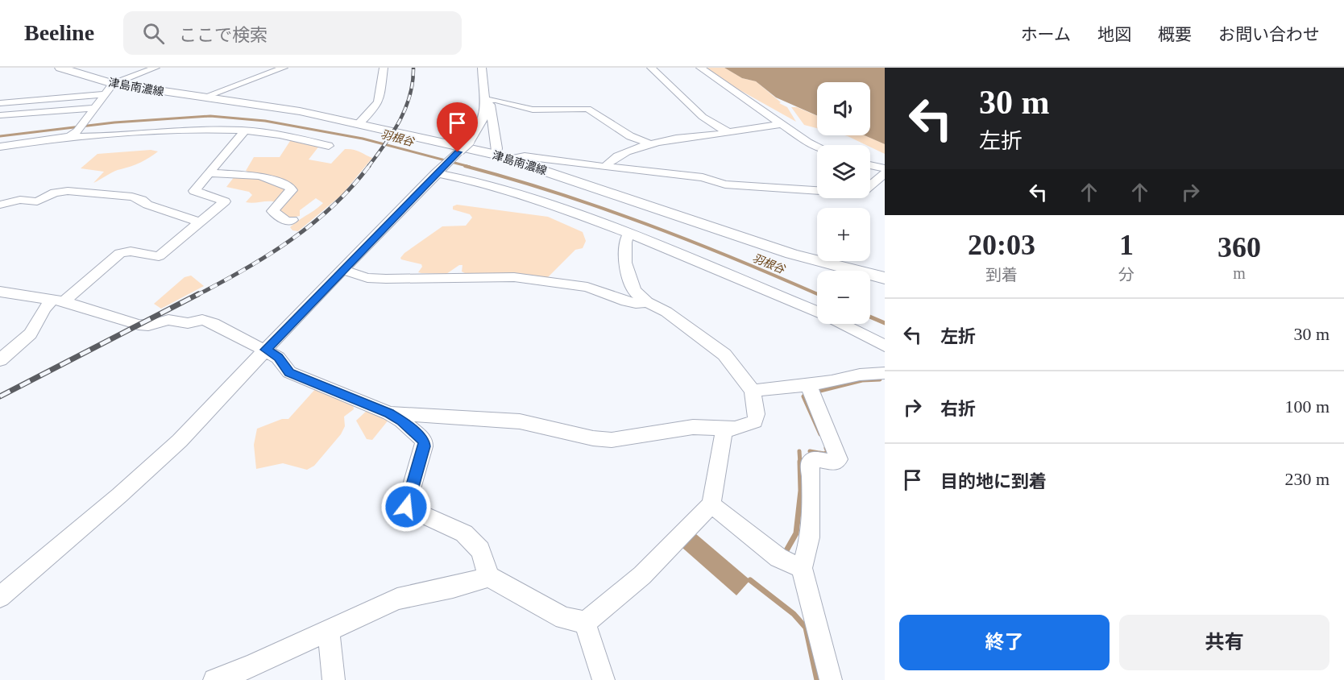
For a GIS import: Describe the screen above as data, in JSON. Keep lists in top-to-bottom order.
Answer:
{
  "streets": {
    "main road": ["津島南濃線"]
  },
  "water": ["羽根谷"],
  "page": {
    "header": "Beeline",
    "search": "ここで検索",
    "nav": [
      "ホーム",
      "地図",
      "概要",
      "お問い合わせ"
    ],
    "turn": ["30 m", "左折"],
    "map_buttons": ["+", "−"],
    "eta": [
      "20:03",
      "到着",
      "1",
      "分",
      "360",
      "m"
    ],
    "list": [
      {
        "name": "左折",
        "value": "30 m"
      },
      {
        "name": "右折",
        "value": "100 m"
      },
      {
        "name": "目的地に到着",
        "value": "230 m"
      }
    ],
    "buttons": ["終了", "共有"]
  }
}
